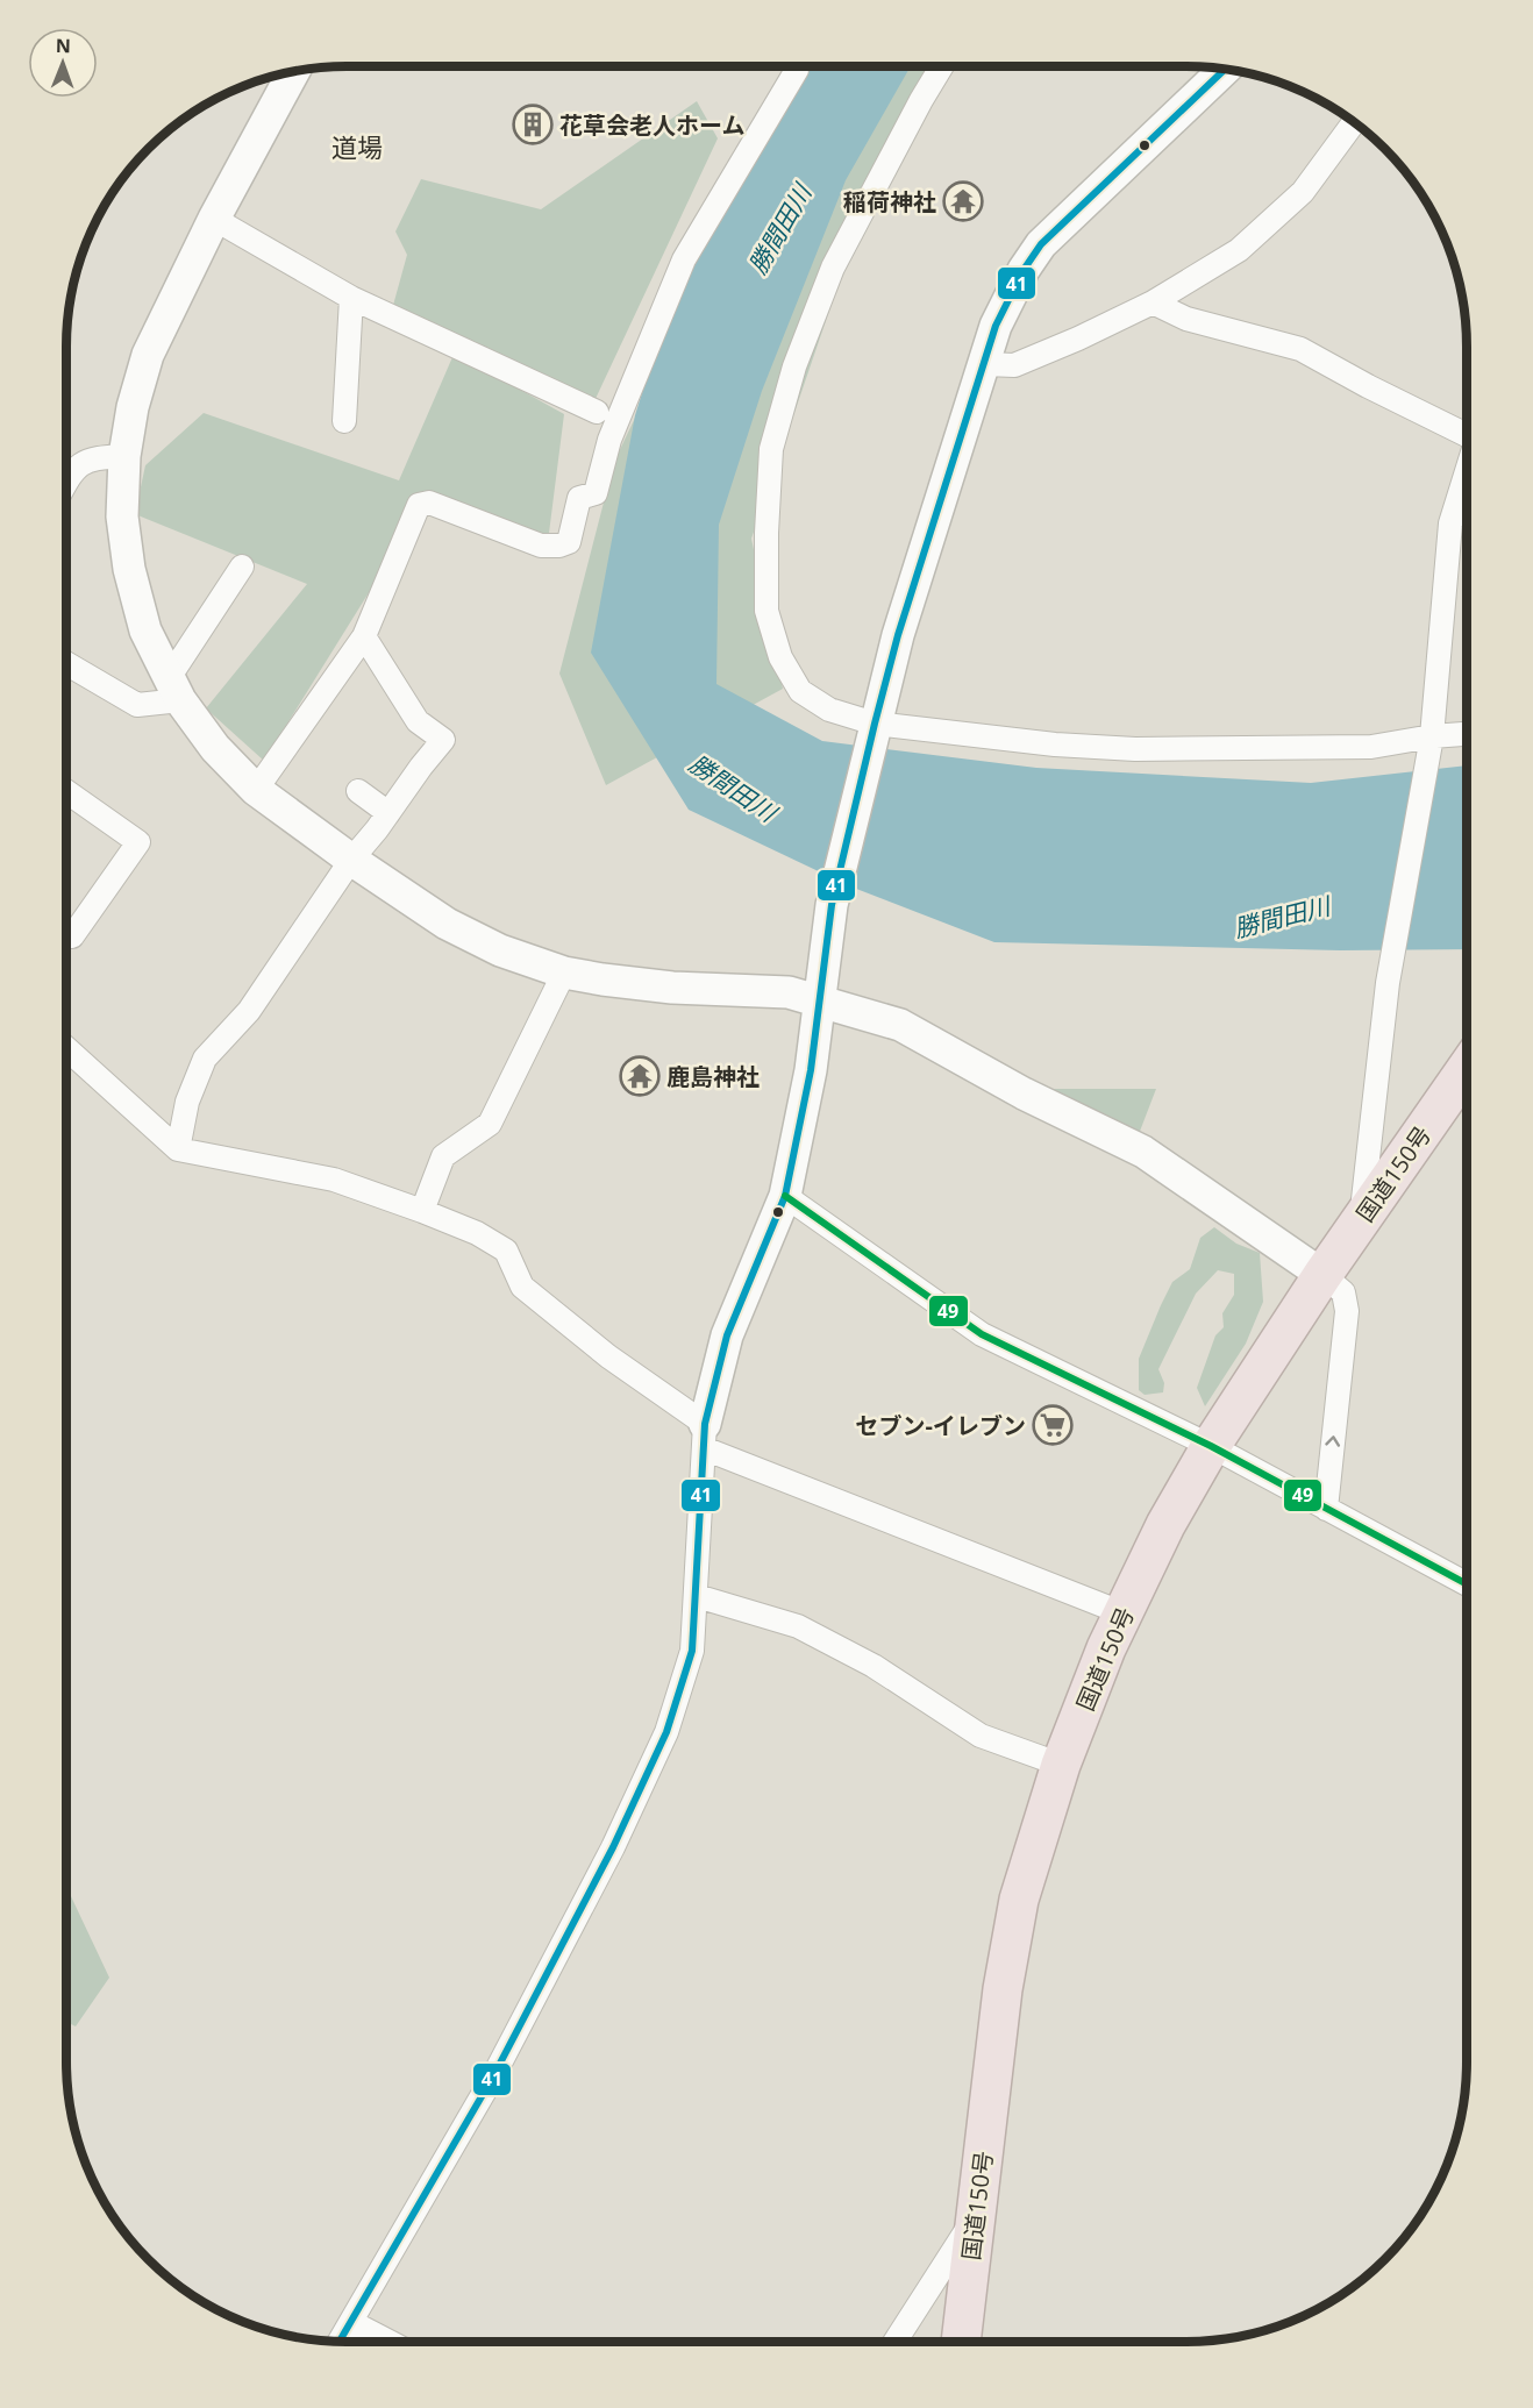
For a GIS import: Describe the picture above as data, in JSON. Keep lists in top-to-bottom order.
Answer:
{
  "streets": {
    "highway": ["国道150号"]
  },
  "districts": ["道場"],
  "water": ["勝間田川"],
  "places": {
    "building": ["花草会老人ホーム"],
    "temple": ["稲荷神社", "鹿島神社"],
    "supermarket": ["セブン-イレブン"]
  },
  "lines": ["transit line 41", "transit line 49"],
  "north": "top"
}
